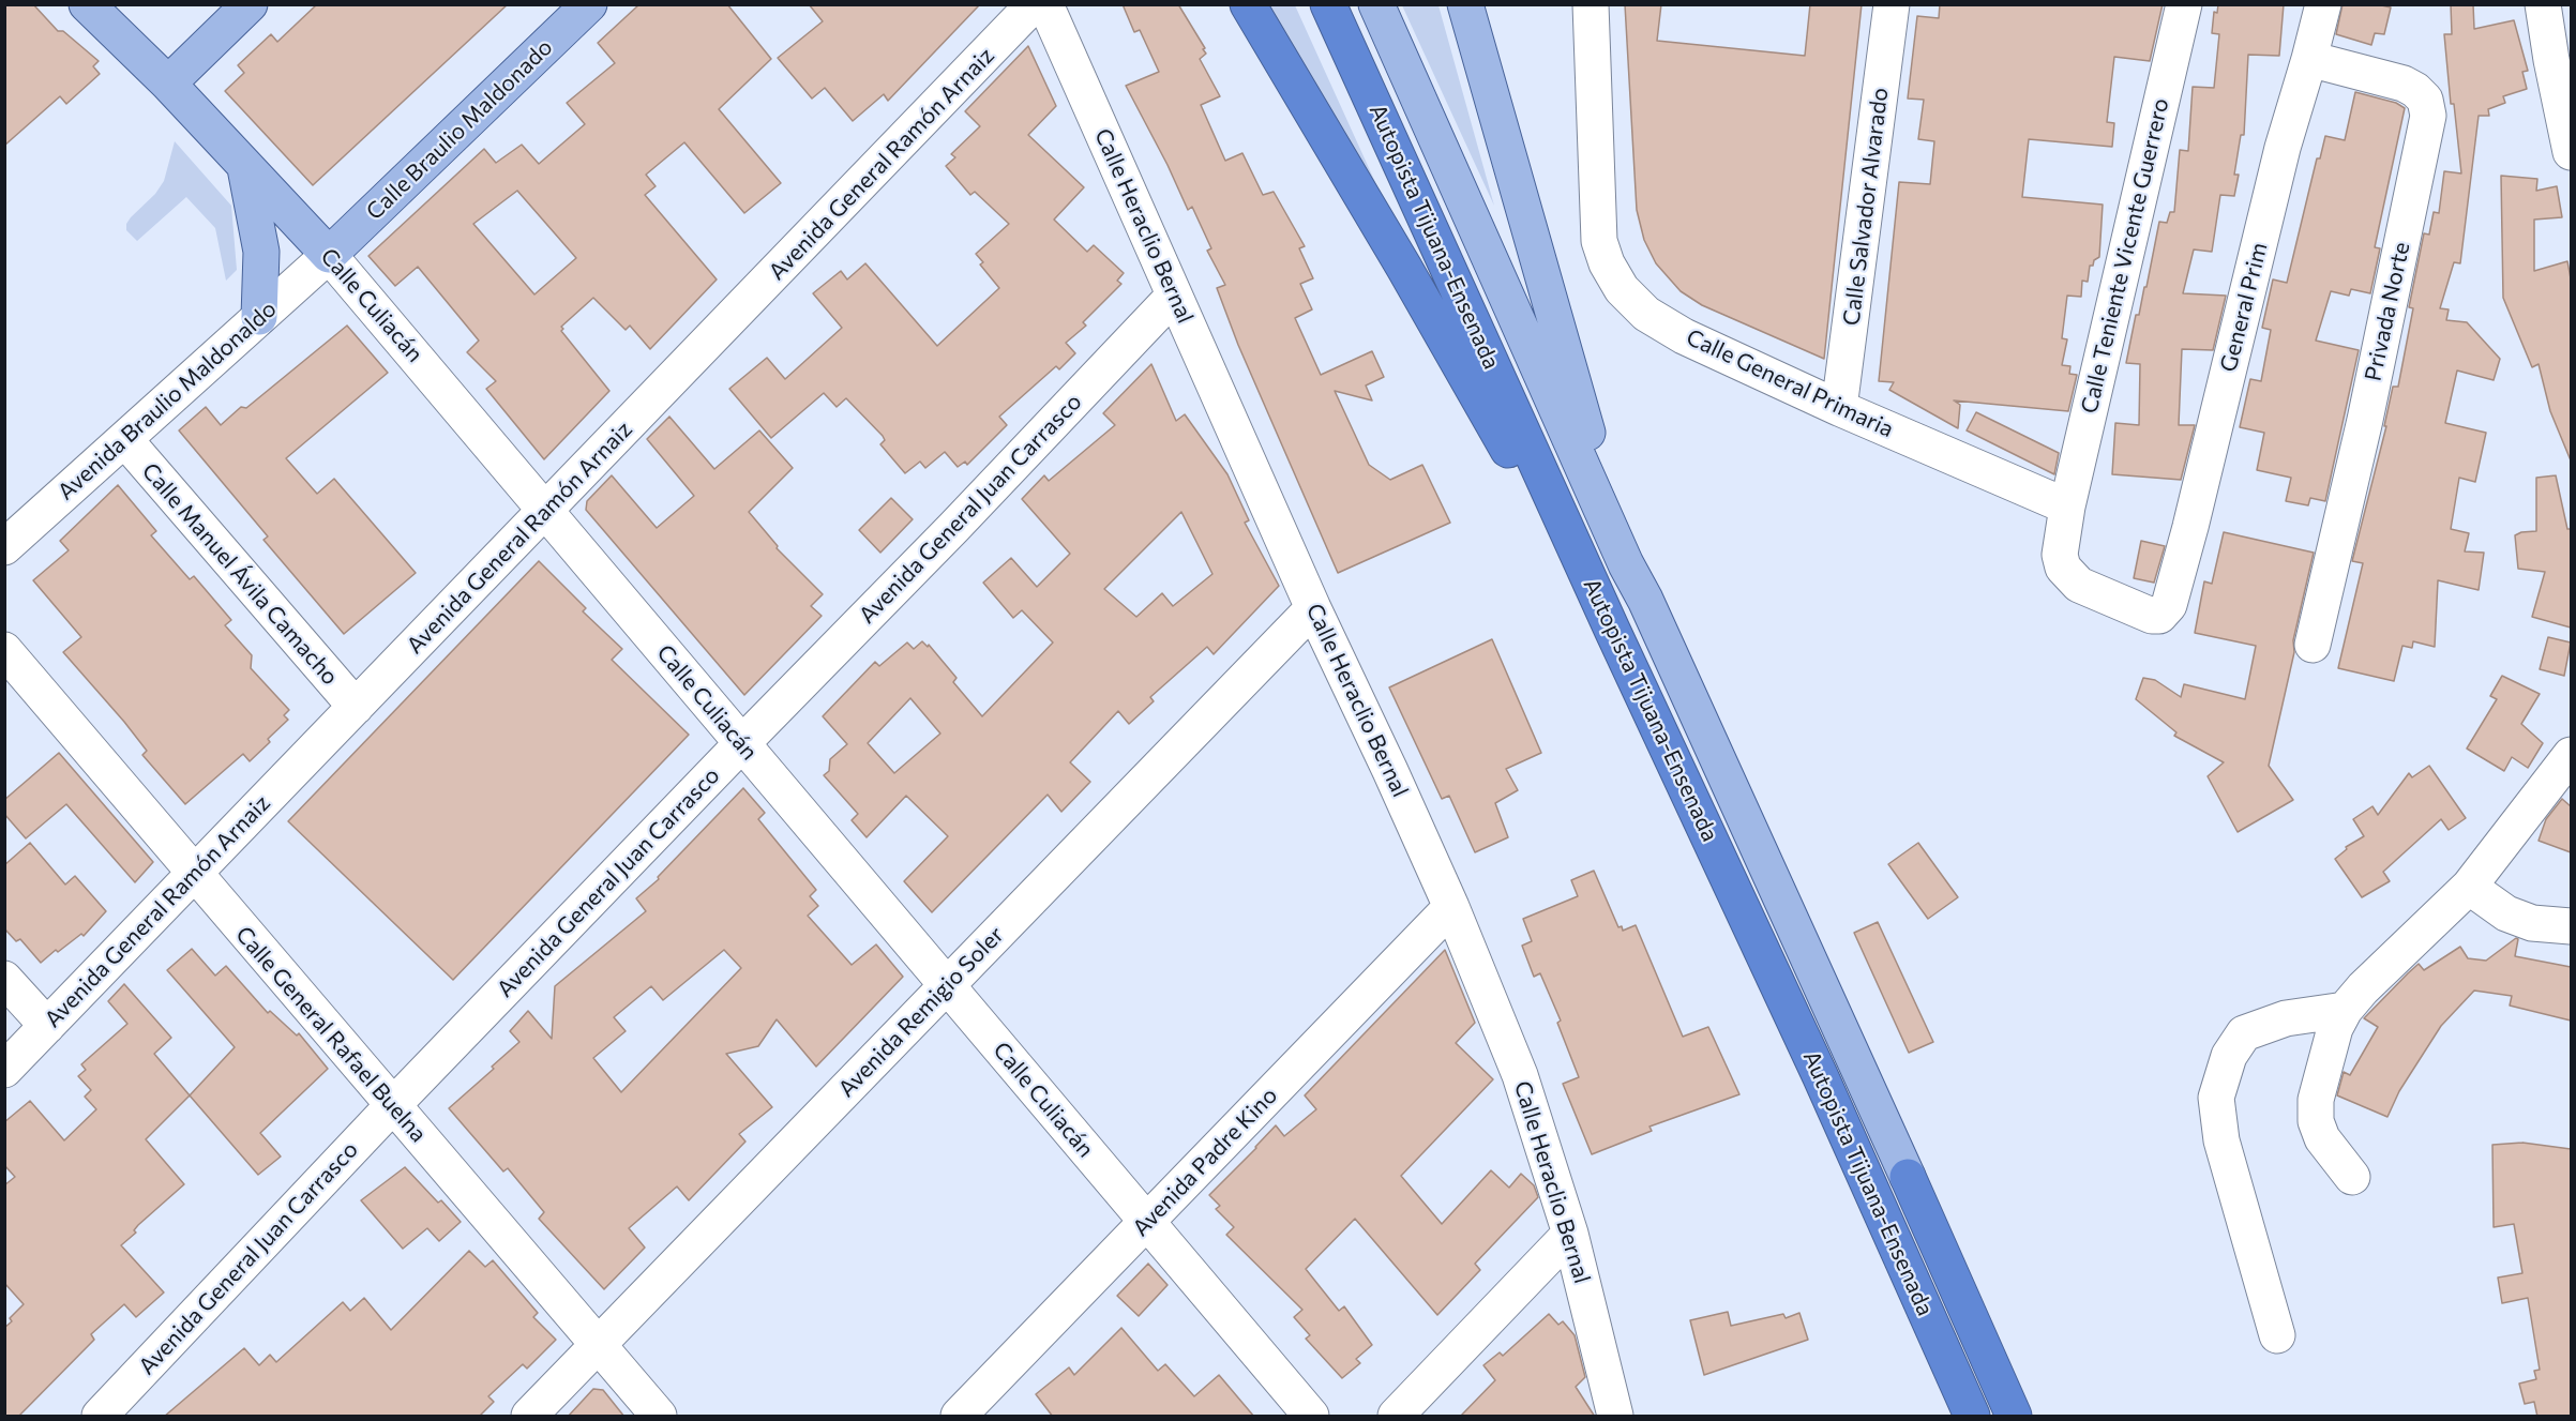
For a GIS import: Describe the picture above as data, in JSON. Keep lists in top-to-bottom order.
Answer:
{
  "streets": {
    "highway": ["Autopista Tijuana-Ensenada"],
    "main road": ["Calle Braulio Maldonado", "Calle Culiacán"],
    "street": [
      "Avenida General Ramón Arnaiz",
      "Calle Salvador Alvarado",
      "Calle Heraclio Bernal",
      "Calle Teniente Vicente Guerrero",
      "General Prim",
      "Privada Norte",
      "Calle General Primaria",
      "Avenida Braulio Maldonaldo",
      "Avenida General Juan Carrasco",
      "Calle Manuel Ávila Camacho",
      "Avenida Remigio Soler",
      "Calle General Rafael Buelna",
      "Avenida Padre Kino"
    ]
  },
  "crossings": [
    ["Calle Braulio Maldonado", "Calle Culiacán"],
    ["Calle Braulio Maldonado", "Avenida Braulio Maldonaldo"],
    ["Avenida General Ramón Arnaiz", "Calle Culiacán"],
    ["Avenida General Ramón Arnaiz", "Calle Manuel Ávila Camacho"],
    ["Avenida General Ramón Arnaiz", "Calle General Rafael Buelna"],
    ["Calle Salvador Alvarado", "Calle General Primaria"],
    ["Calle Heraclio Bernal", "Avenida General Juan Carrasco"],
    ["Calle Heraclio Bernal", "Avenida Remigio Soler"],
    ["Calle Heraclio Bernal", "Avenida Padre Kino"],
    ["Calle Teniente Vicente Guerrero", "General Prim"],
    ["Calle Teniente Vicente Guerrero", "Calle General Primaria"],
    ["Calle Culiacán", "Avenida Braulio Maldonaldo"],
    ["Calle Culiacán", "Avenida General Juan Carrasco"],
    ["Calle Culiacán", "Avenida Remigio Soler"],
    ["Calle Culiacán", "Avenida Padre Kino"],
    ["General Prim", "Privada Norte"],
    ["General Prim", "Calle General Primaria"],
    ["Avenida Braulio Maldonaldo", "Calle Manuel Ávila Camacho"],
    ["Avenida General Juan Carrasco", "Calle General Rafael Buelna"],
    ["Avenida Remigio Soler", "Calle General Rafael Buelna"]
  ]
}
